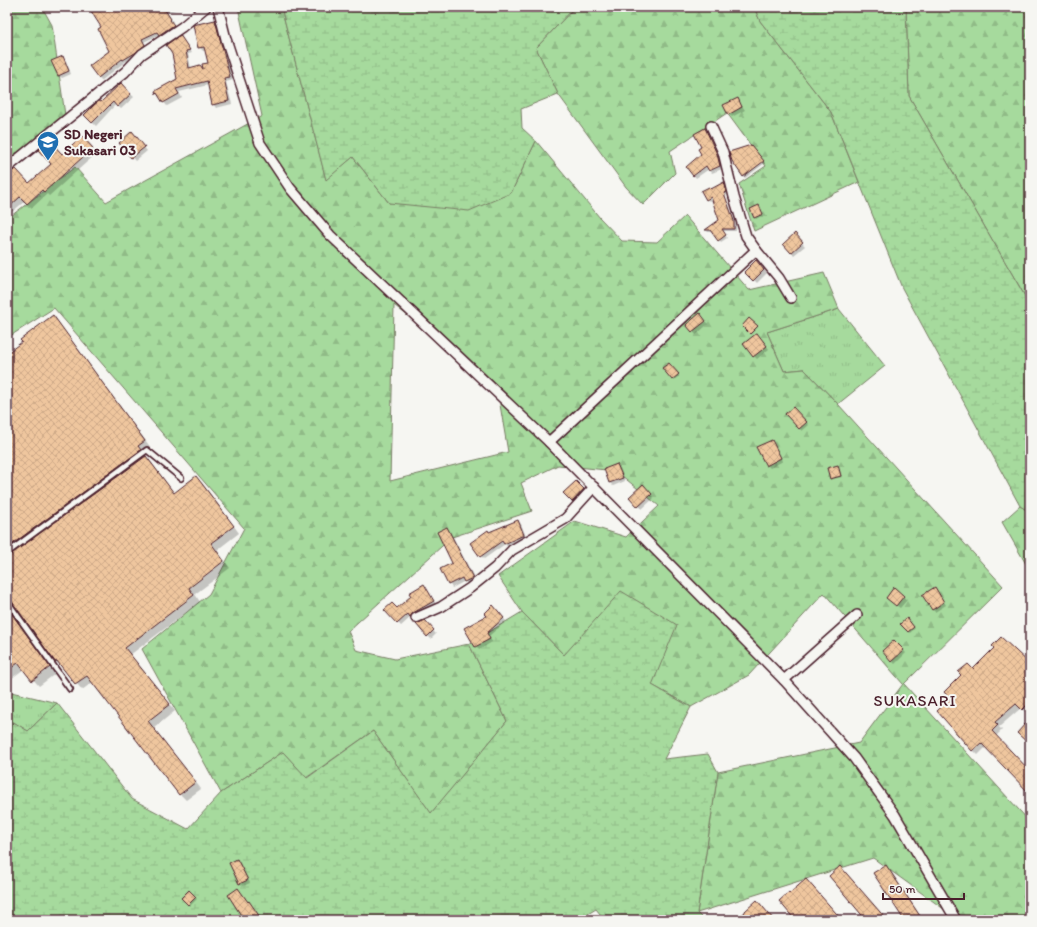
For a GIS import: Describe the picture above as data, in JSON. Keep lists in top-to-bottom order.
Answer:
{
  "districts": ["SUKASARI"],
  "places": {
    "school or university": ["SD Negeri Sukasari 03"]
  },
  "scale_bar": "50 m"
}
